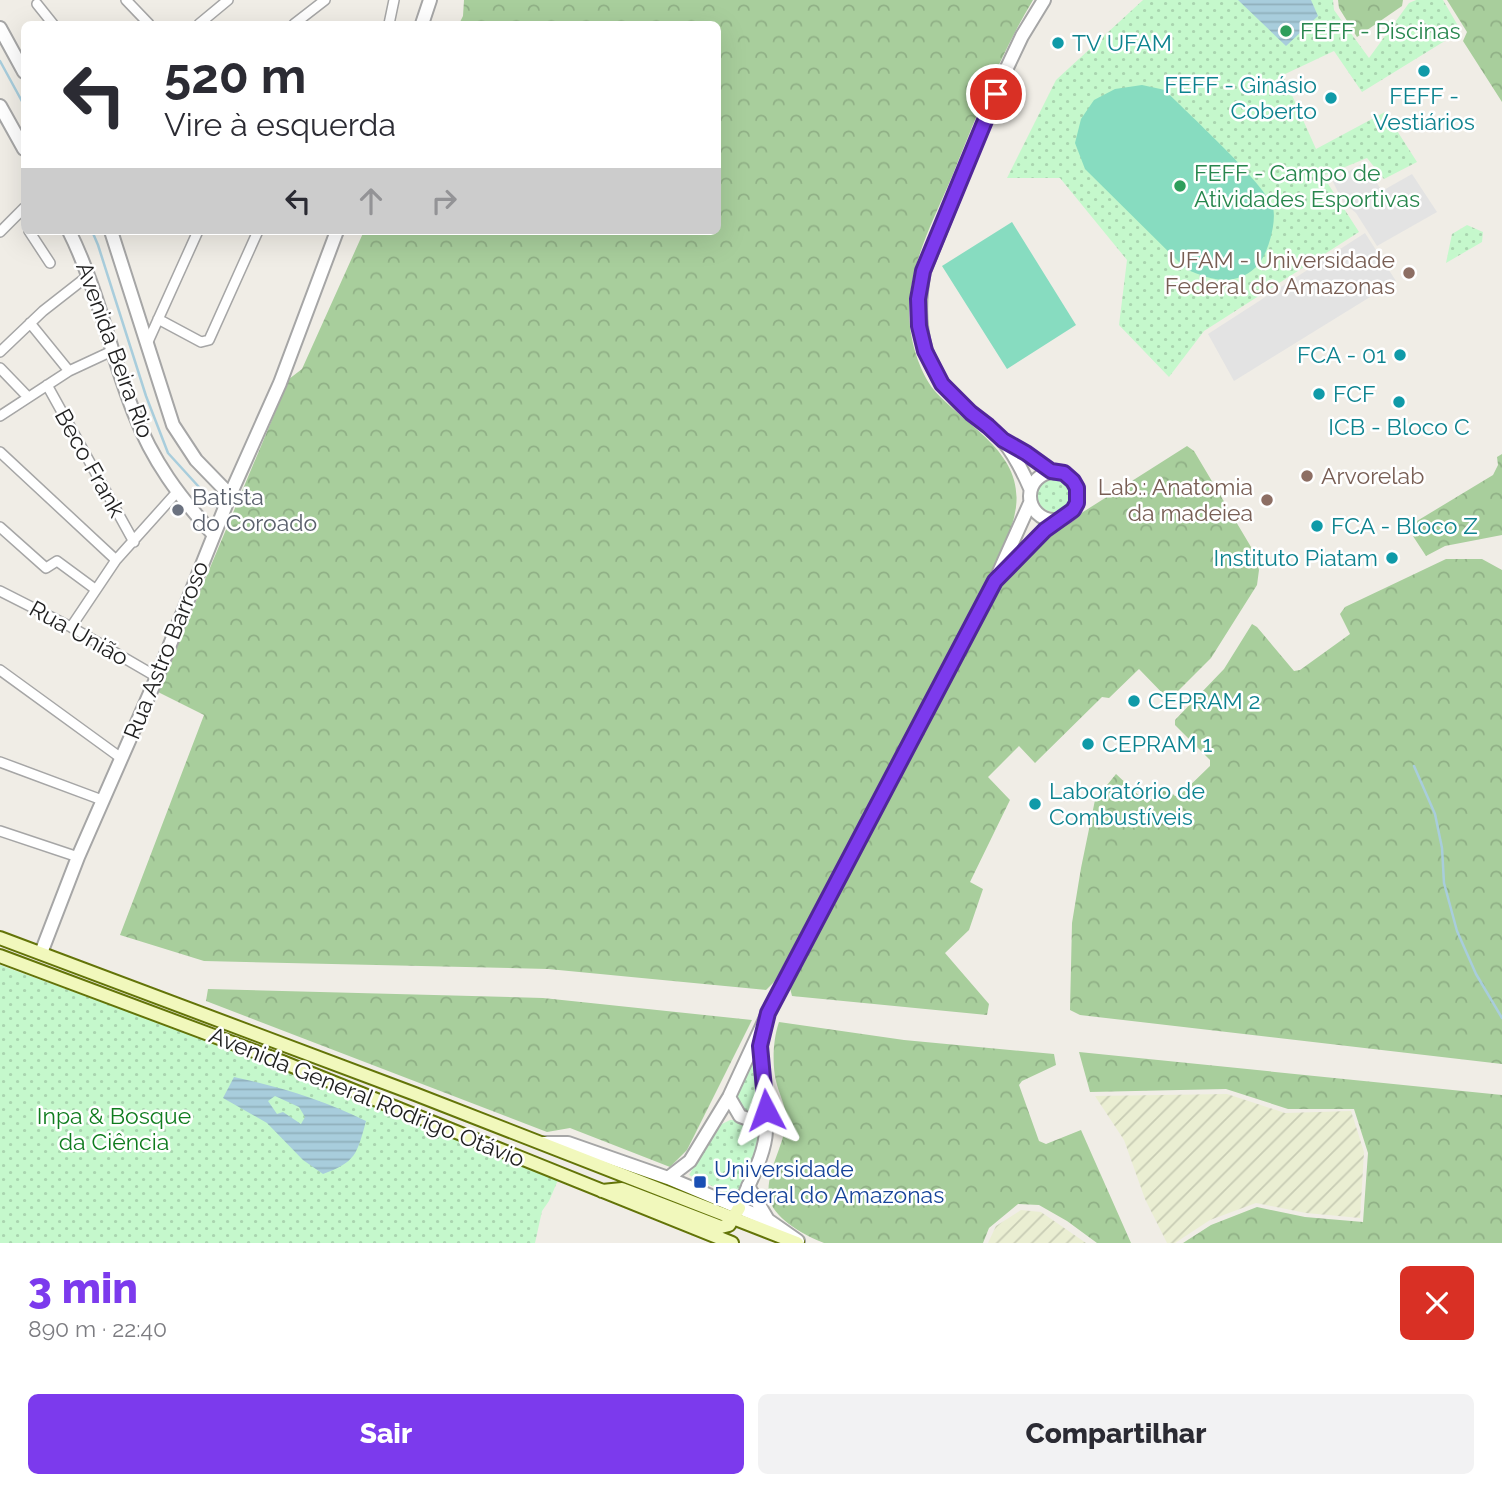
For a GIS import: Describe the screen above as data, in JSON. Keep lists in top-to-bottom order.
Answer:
{
  "streets": {
    "main road": ["Avenida General Rodrigo Otávio"],
    "street": [
      "Avenida Beira Rio",
      "Beco Frank",
      "Rua União",
      "Rua Astro Barroso"
    ]
  },
  "crossings": [
    ["Avenida Beira Rio", "Rua Astro Barroso"],
    ["Rua União", "Rua Astro Barroso"],
    ["Rua Astro Barroso", "Avenida General Rodrigo Otávio"]
  ],
  "parks": ["Inpa & Bosque da Ciência"],
  "places": {
    "other": [
      "FEFF - Piscinas",
      "TV UFAM",
      "FEFF - Vestiários",
      "FEFF - Ginásio Coberto",
      "FEFF - Campo de Atividades Esportivas",
      "UFAM - Universidade Federal do Amazonas",
      "FCA - 01",
      "FCF",
      "ICB - Bloco C",
      "Arvorelab",
      "Lab.: Anatomia da madeiea",
      "Batista do Coroado",
      "FCA - Bloco Z",
      "Instituto Piatam",
      "CEPRAM 2",
      "CEPRAM 1",
      "Laboratório de Combustíveis"
    ],
    "transit": ["Universidade Federal do Amazonas"]
  },
  "page": {
    "turn": ["520 m", "Vire à esquerda"],
    "heading": ["3 min", "890 m · 22:40"],
    "buttons": ["Sair", "Compartilhar"]
  }
}
